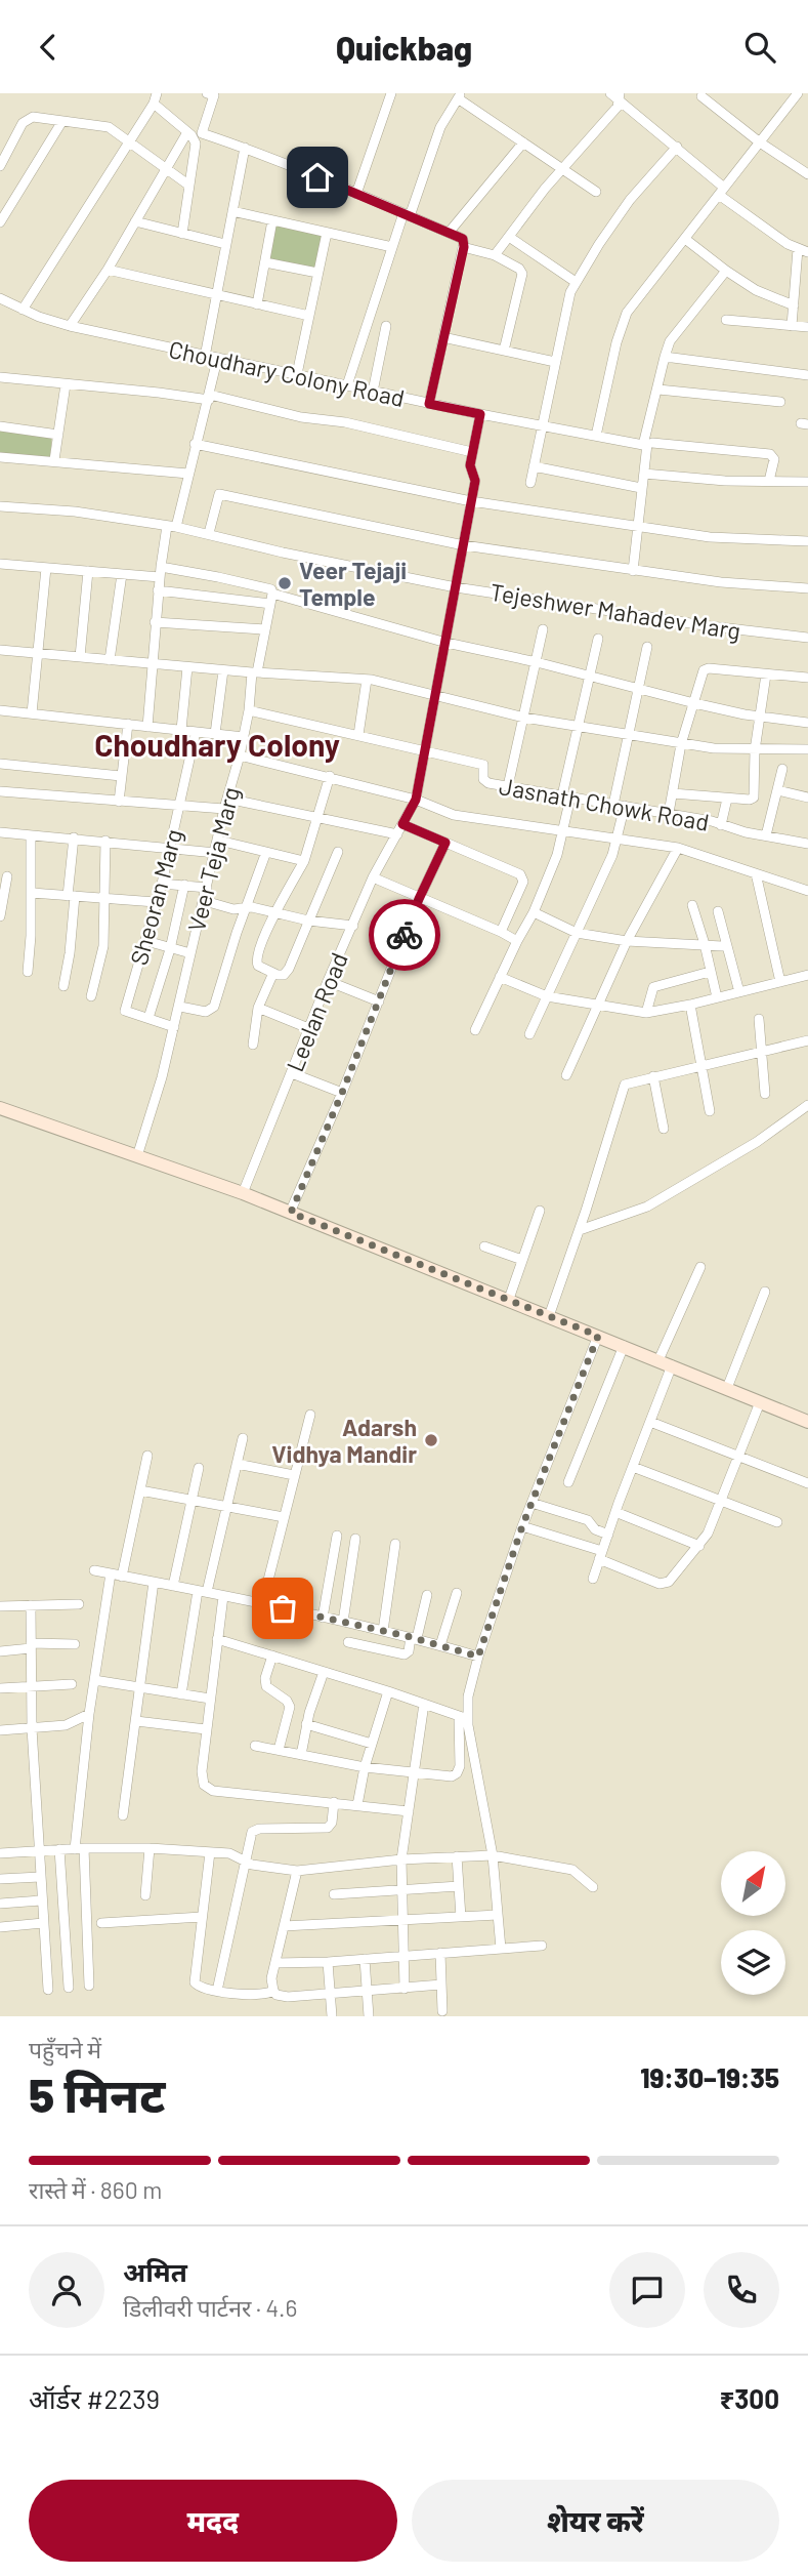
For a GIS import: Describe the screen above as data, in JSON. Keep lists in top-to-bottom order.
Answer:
{
  "streets": {
    "street": [
      "Choudhary Colony Road",
      "Tejeshwer Mahadev Marg",
      "Jasnath Chowk Road",
      "Veer Teja Marg",
      "Sheoran Marg",
      "Leelan Road"
    ]
  },
  "crossings": [
    ["Choudhary Colony Road", "Leelan Road"],
    ["Tejeshwer Mahadev Marg", "Leelan Road"],
    ["Jasnath Chowk Road", "Veer Teja Marg"],
    ["Jasnath Chowk Road", "Leelan Road"],
    ["Veer Teja Marg", "Sheoran Marg"]
  ],
  "districts": ["Choudhary Colony"],
  "places": ["Veer Tejaji Temple", "Adarsh Vidhya Mandir"],
  "north": "top right",
  "page": {
    "header": "Quickbag",
    "heading": ["5 मिनट", "पहुँचने में", "19:30–19:35"],
    "panel": [
      "अमित",
      "डिलीवरी पार्टनर · 4.6",
      "ऑर्डर #2239",
      "₹300"
    ],
    "bar": "रास्ते में · 860 m",
    "buttons": ["मदद", "शेयर करें"]
  }
}
